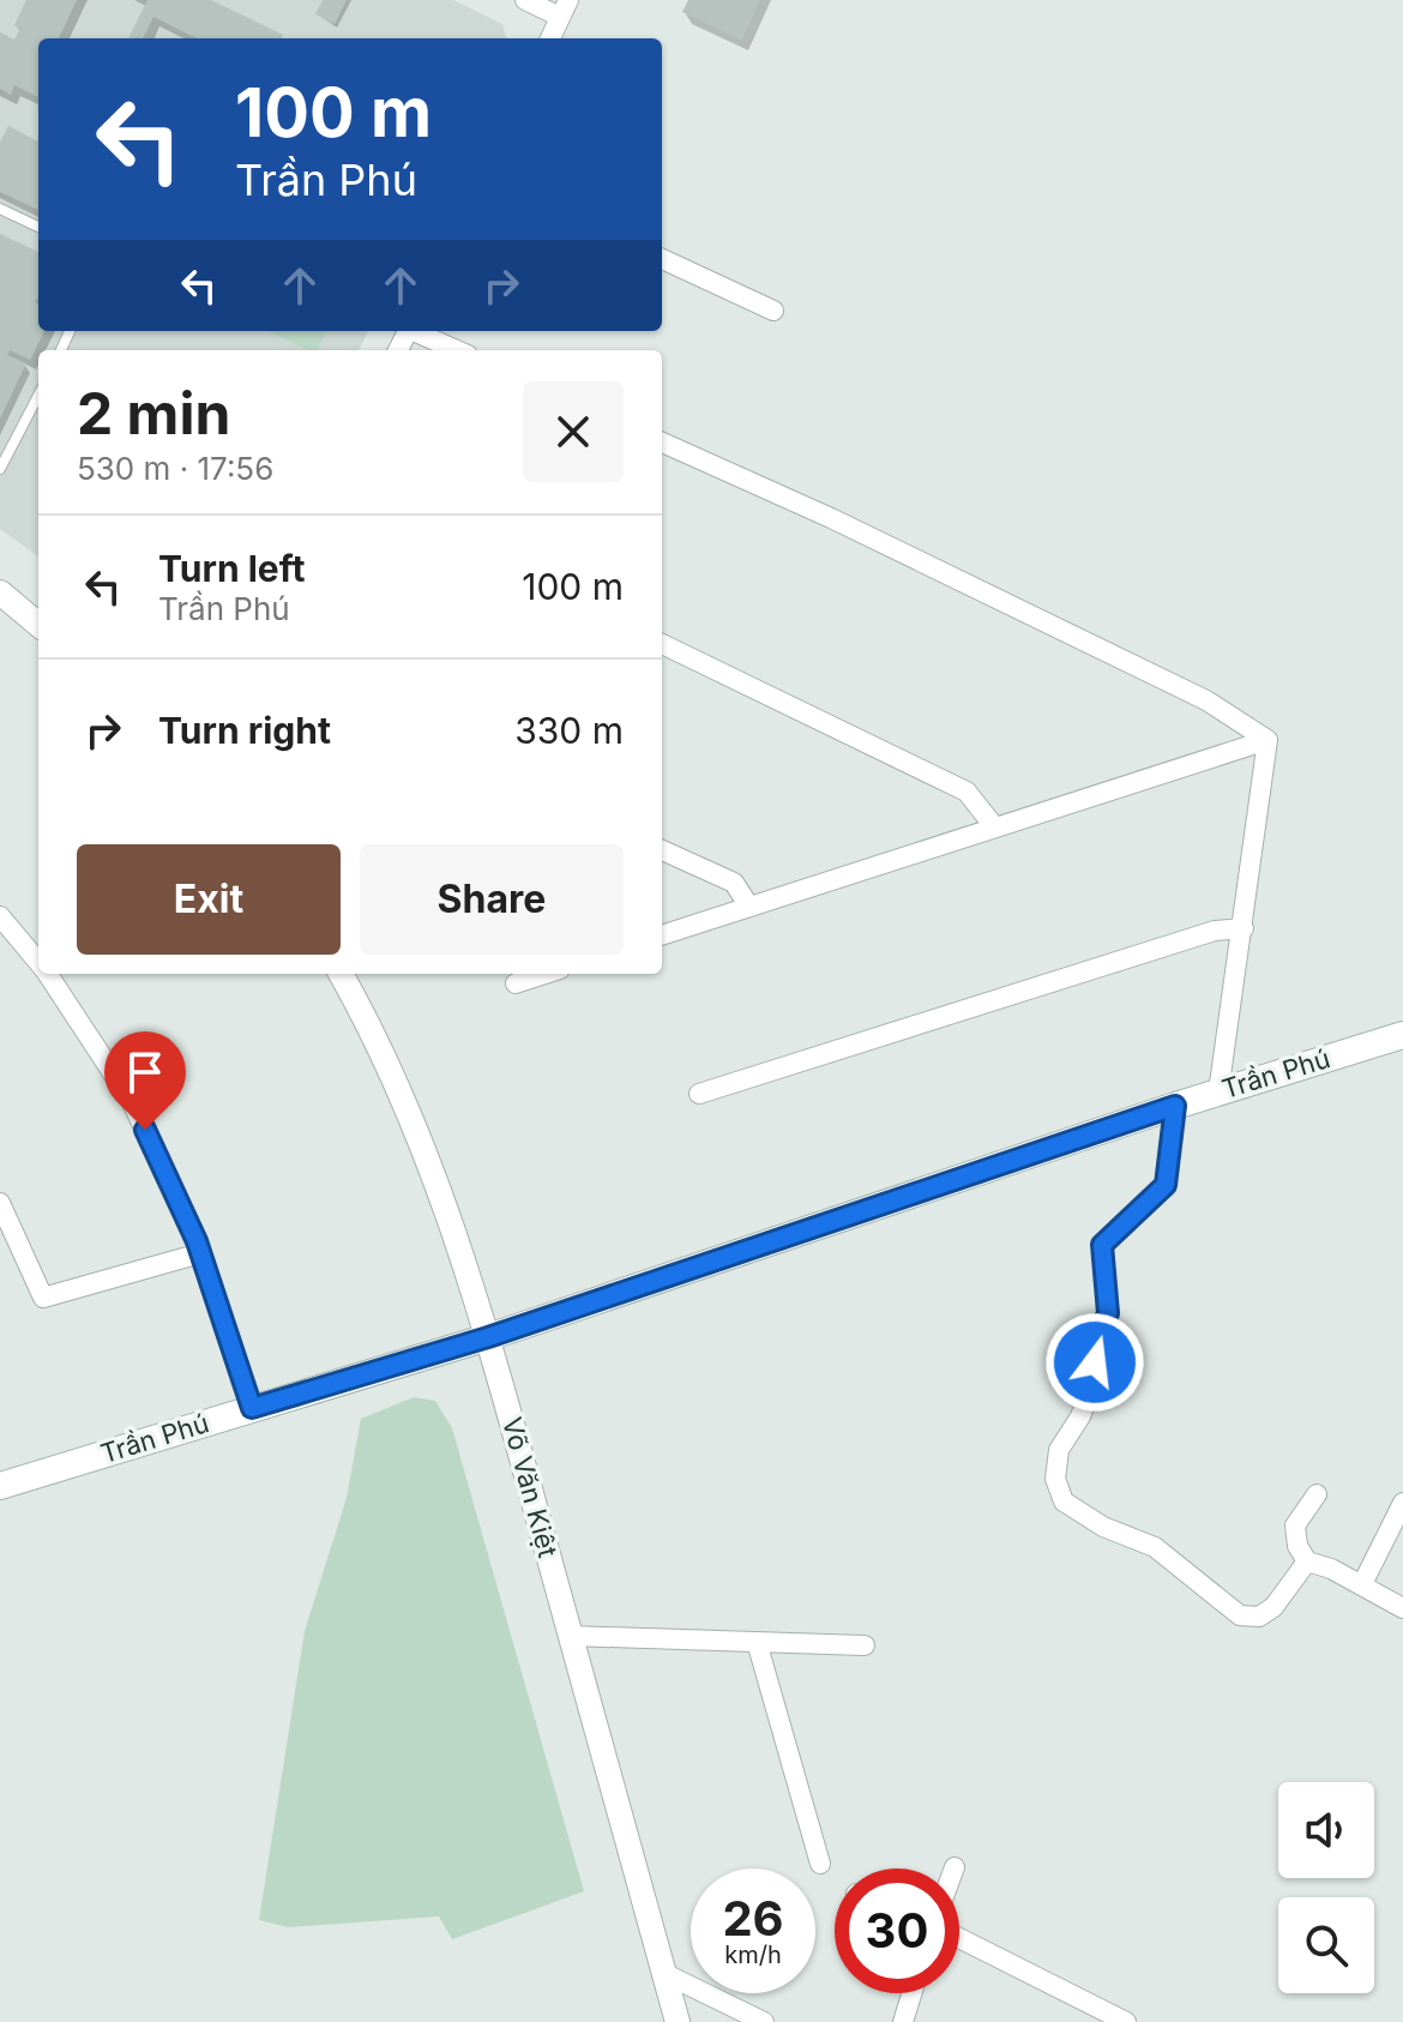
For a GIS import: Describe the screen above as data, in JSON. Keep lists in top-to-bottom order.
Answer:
{
  "streets": {
    "main road": ["Trần Phú"],
    "street": ["Võ Văn Kiệt"]
  },
  "crossings": [
    ["Trần Phú", "Võ Văn Kiệt"]
  ],
  "page": {
    "turn": ["100 m", "Trần Phú"],
    "heading": ["2 min", "530 m · 17:56"],
    "list": [
      {
        "name": "Turn left",
        "note": "Trần Phú",
        "value": "100 m"
      },
      {
        "name": "Turn right",
        "value": "330 m"
      }
    ],
    "buttons": ["Exit", "Share"],
    "speed": "26 km/h",
    "limit": "30"
  }
}
